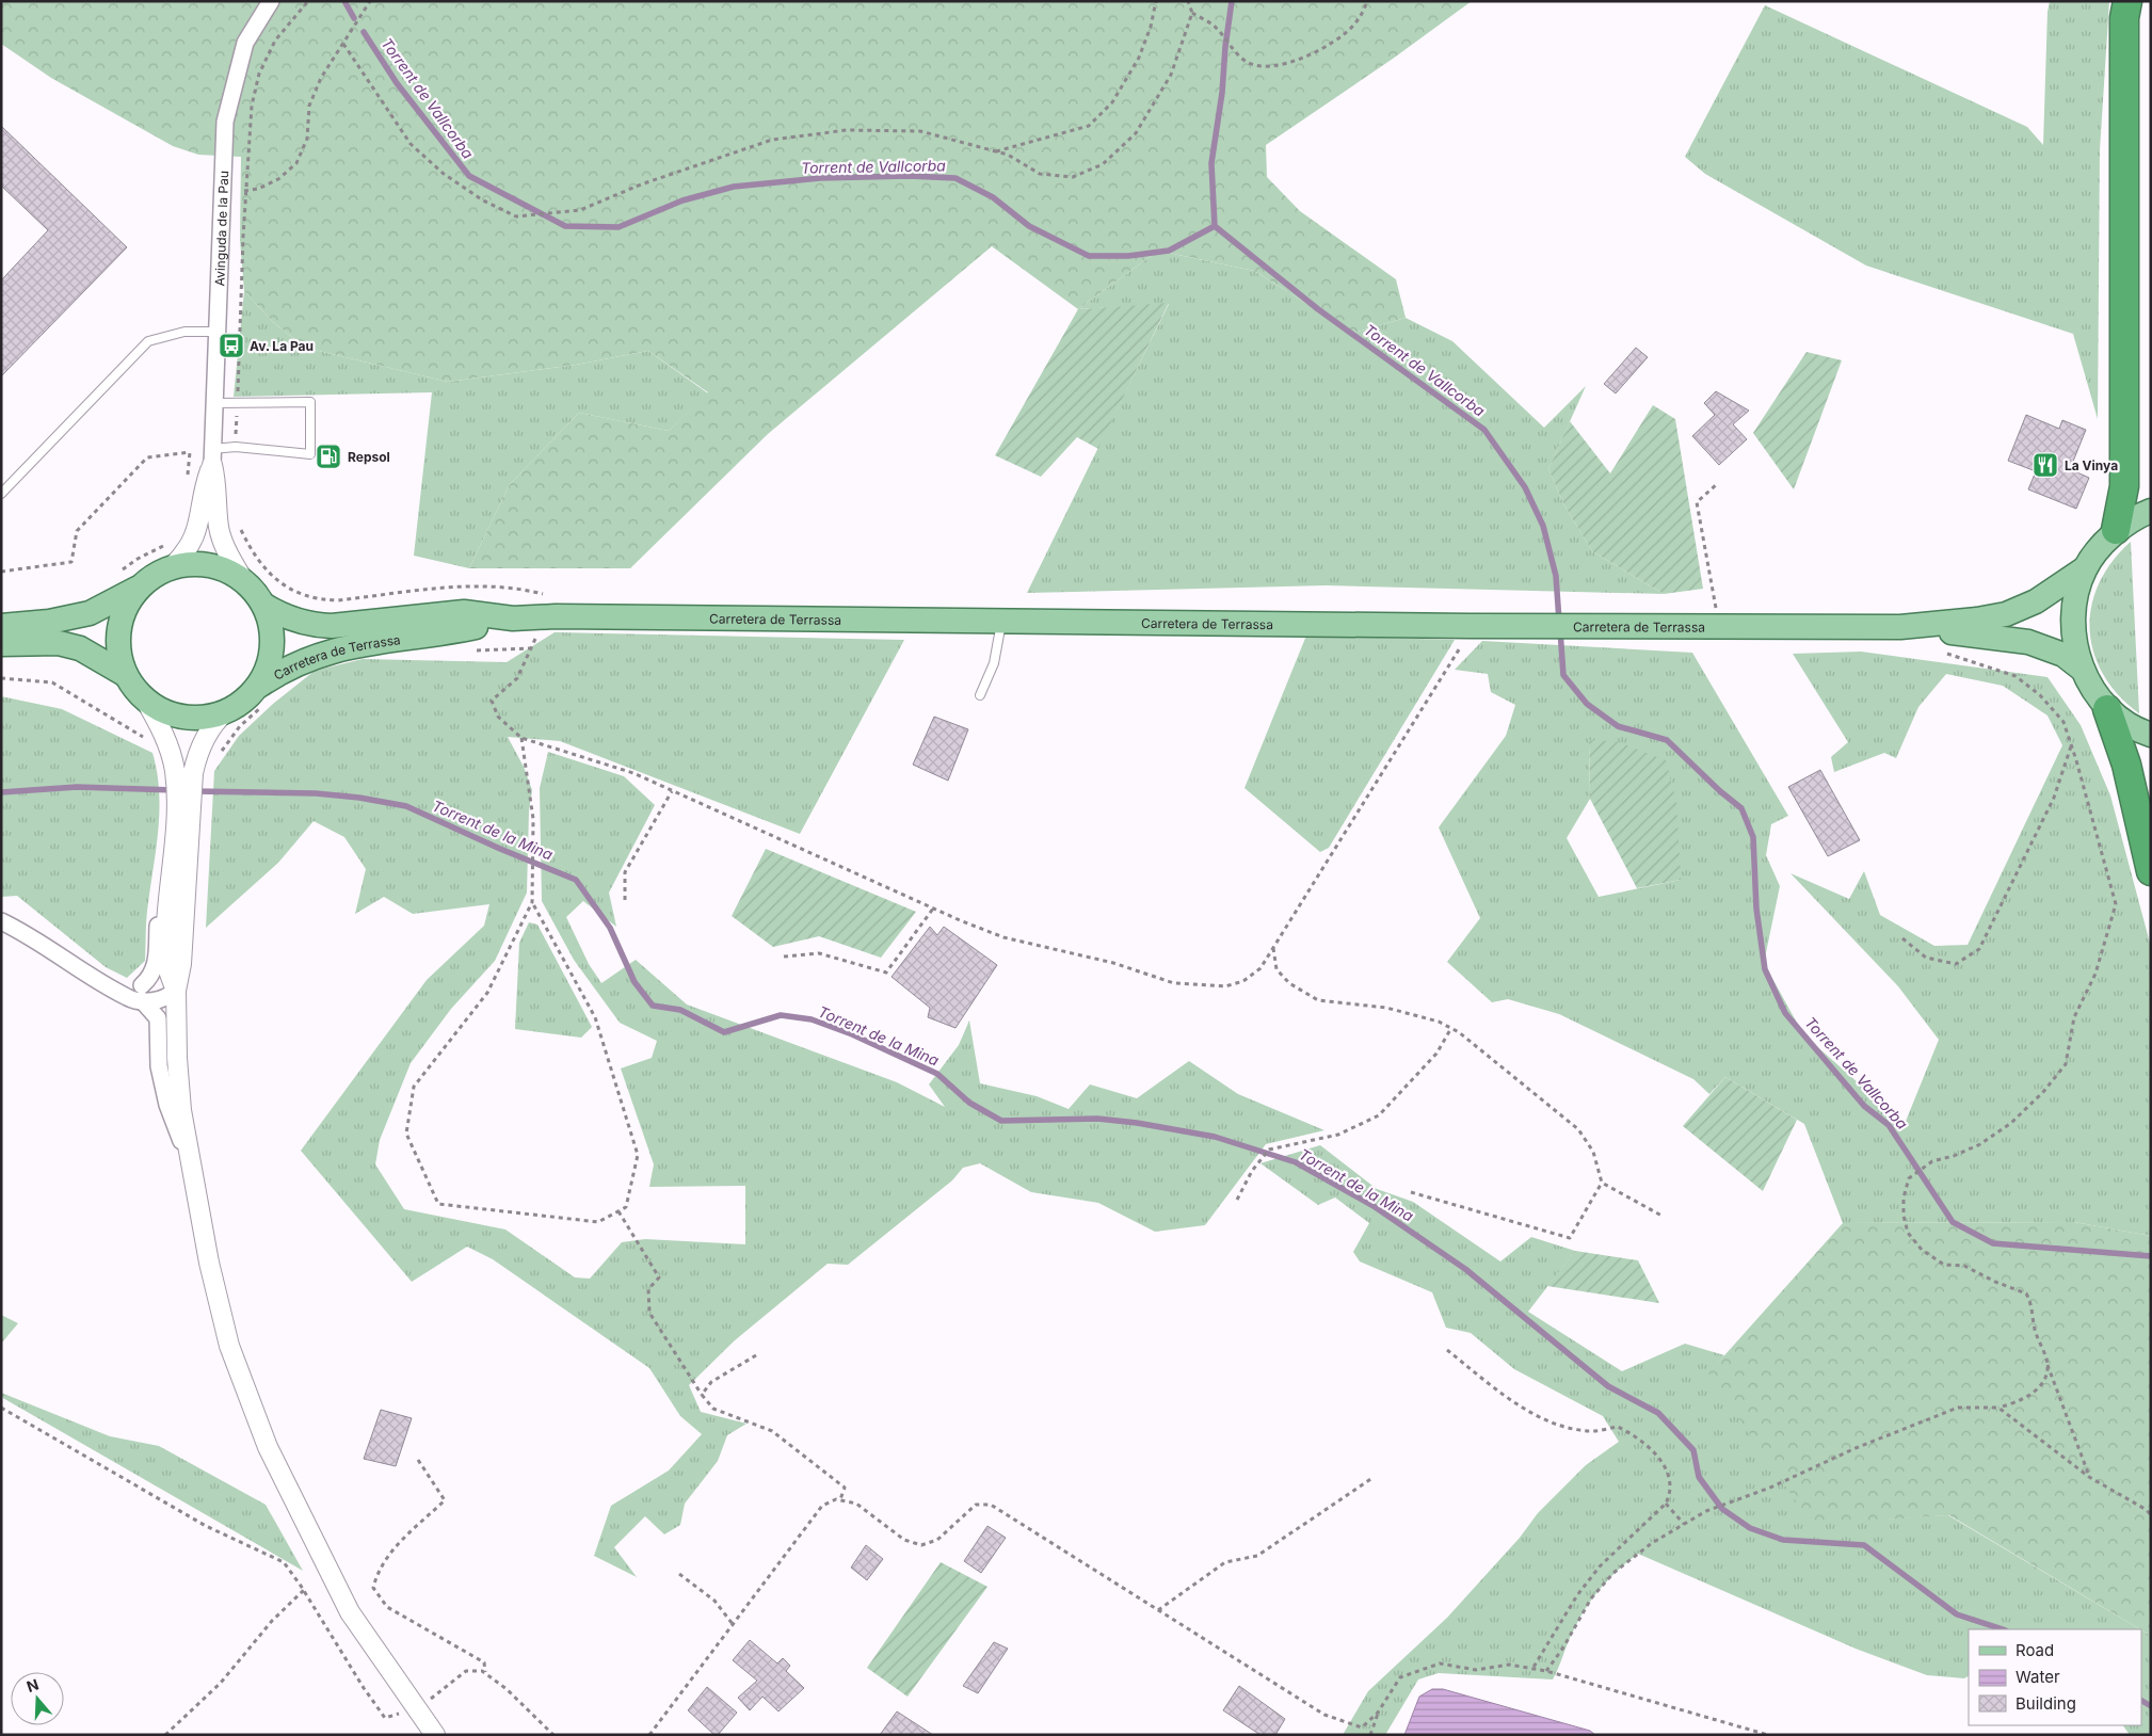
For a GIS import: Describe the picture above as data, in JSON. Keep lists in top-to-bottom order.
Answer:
{
  "streets": {
    "main road": ["Carretera de Terrassa"],
    "street": ["Avinguda de la Pau"]
  },
  "crossings": [
    ["Avinguda de la Pau", "Carretera de Terrassa"]
  ],
  "water": ["Torrent de Vallcorba", "Torrent de la Mina"],
  "places": {
    "bus stop": ["Av. La Pau"],
    "fuel station": ["Repsol"],
    "restaurant": ["La Vinya"]
  },
  "legend": ["Road", "Water", "Building"],
  "north": "top"
}
